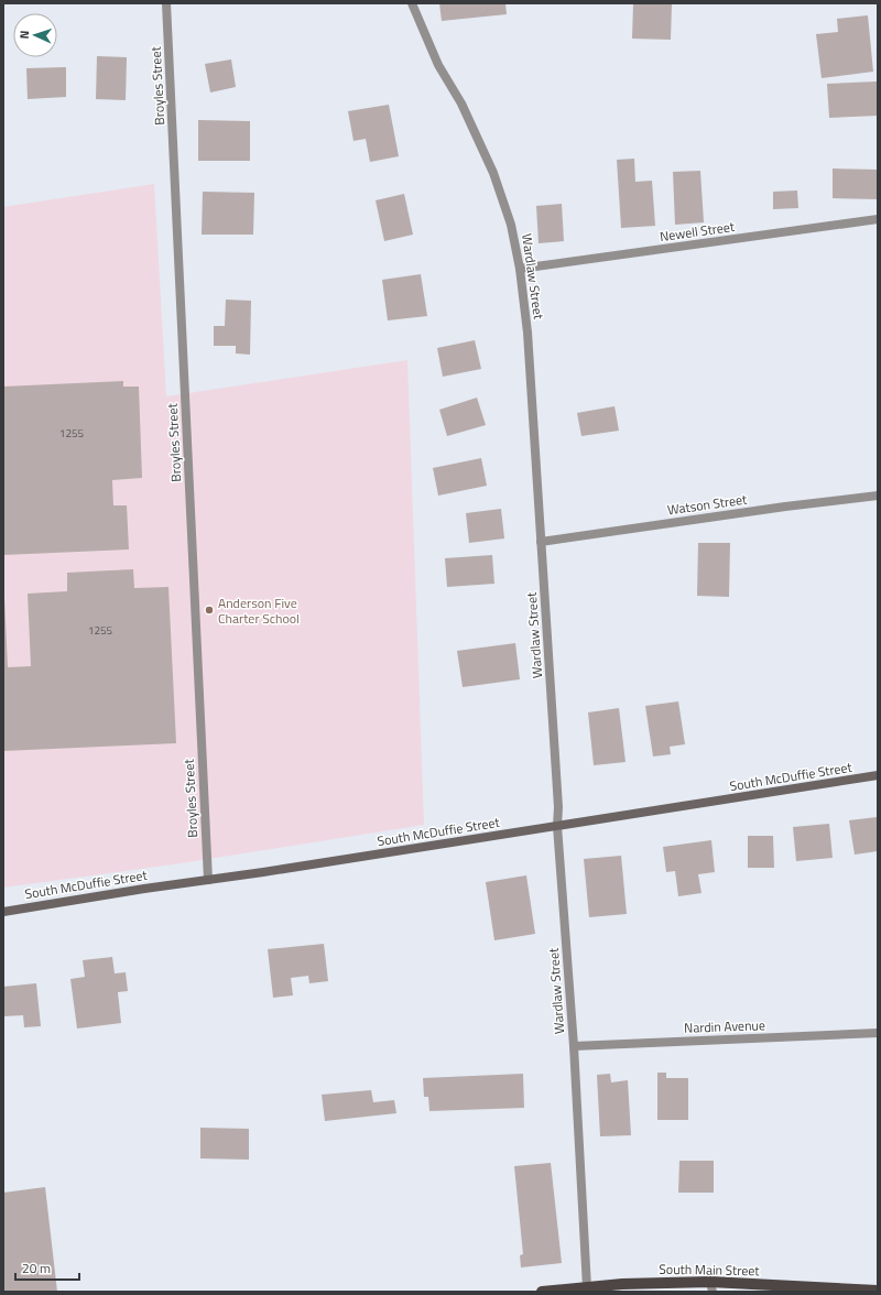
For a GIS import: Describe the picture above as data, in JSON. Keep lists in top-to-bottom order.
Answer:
{
  "streets": {
    "main road": ["South Main Street"],
    "street": [
      "Broyles Street",
      "Newell Street",
      "Wardlaw Street",
      "Watson Street",
      "South McDuffie Street",
      "Nardin Avenue"
    ]
  },
  "crossings": [
    ["Broyles Street", "South McDuffie Street"],
    ["Newell Street", "Wardlaw Street"],
    ["Wardlaw Street", "Watson Street"],
    ["Wardlaw Street", "South McDuffie Street"],
    ["Wardlaw Street", "Nardin Avenue"],
    ["Wardlaw Street", "South Main Street"]
  ],
  "places": ["Anderson Five Charter School"],
  "house_numbers": ["1255", "1255"],
  "scale_bar": "20 m",
  "north": "left"
}
